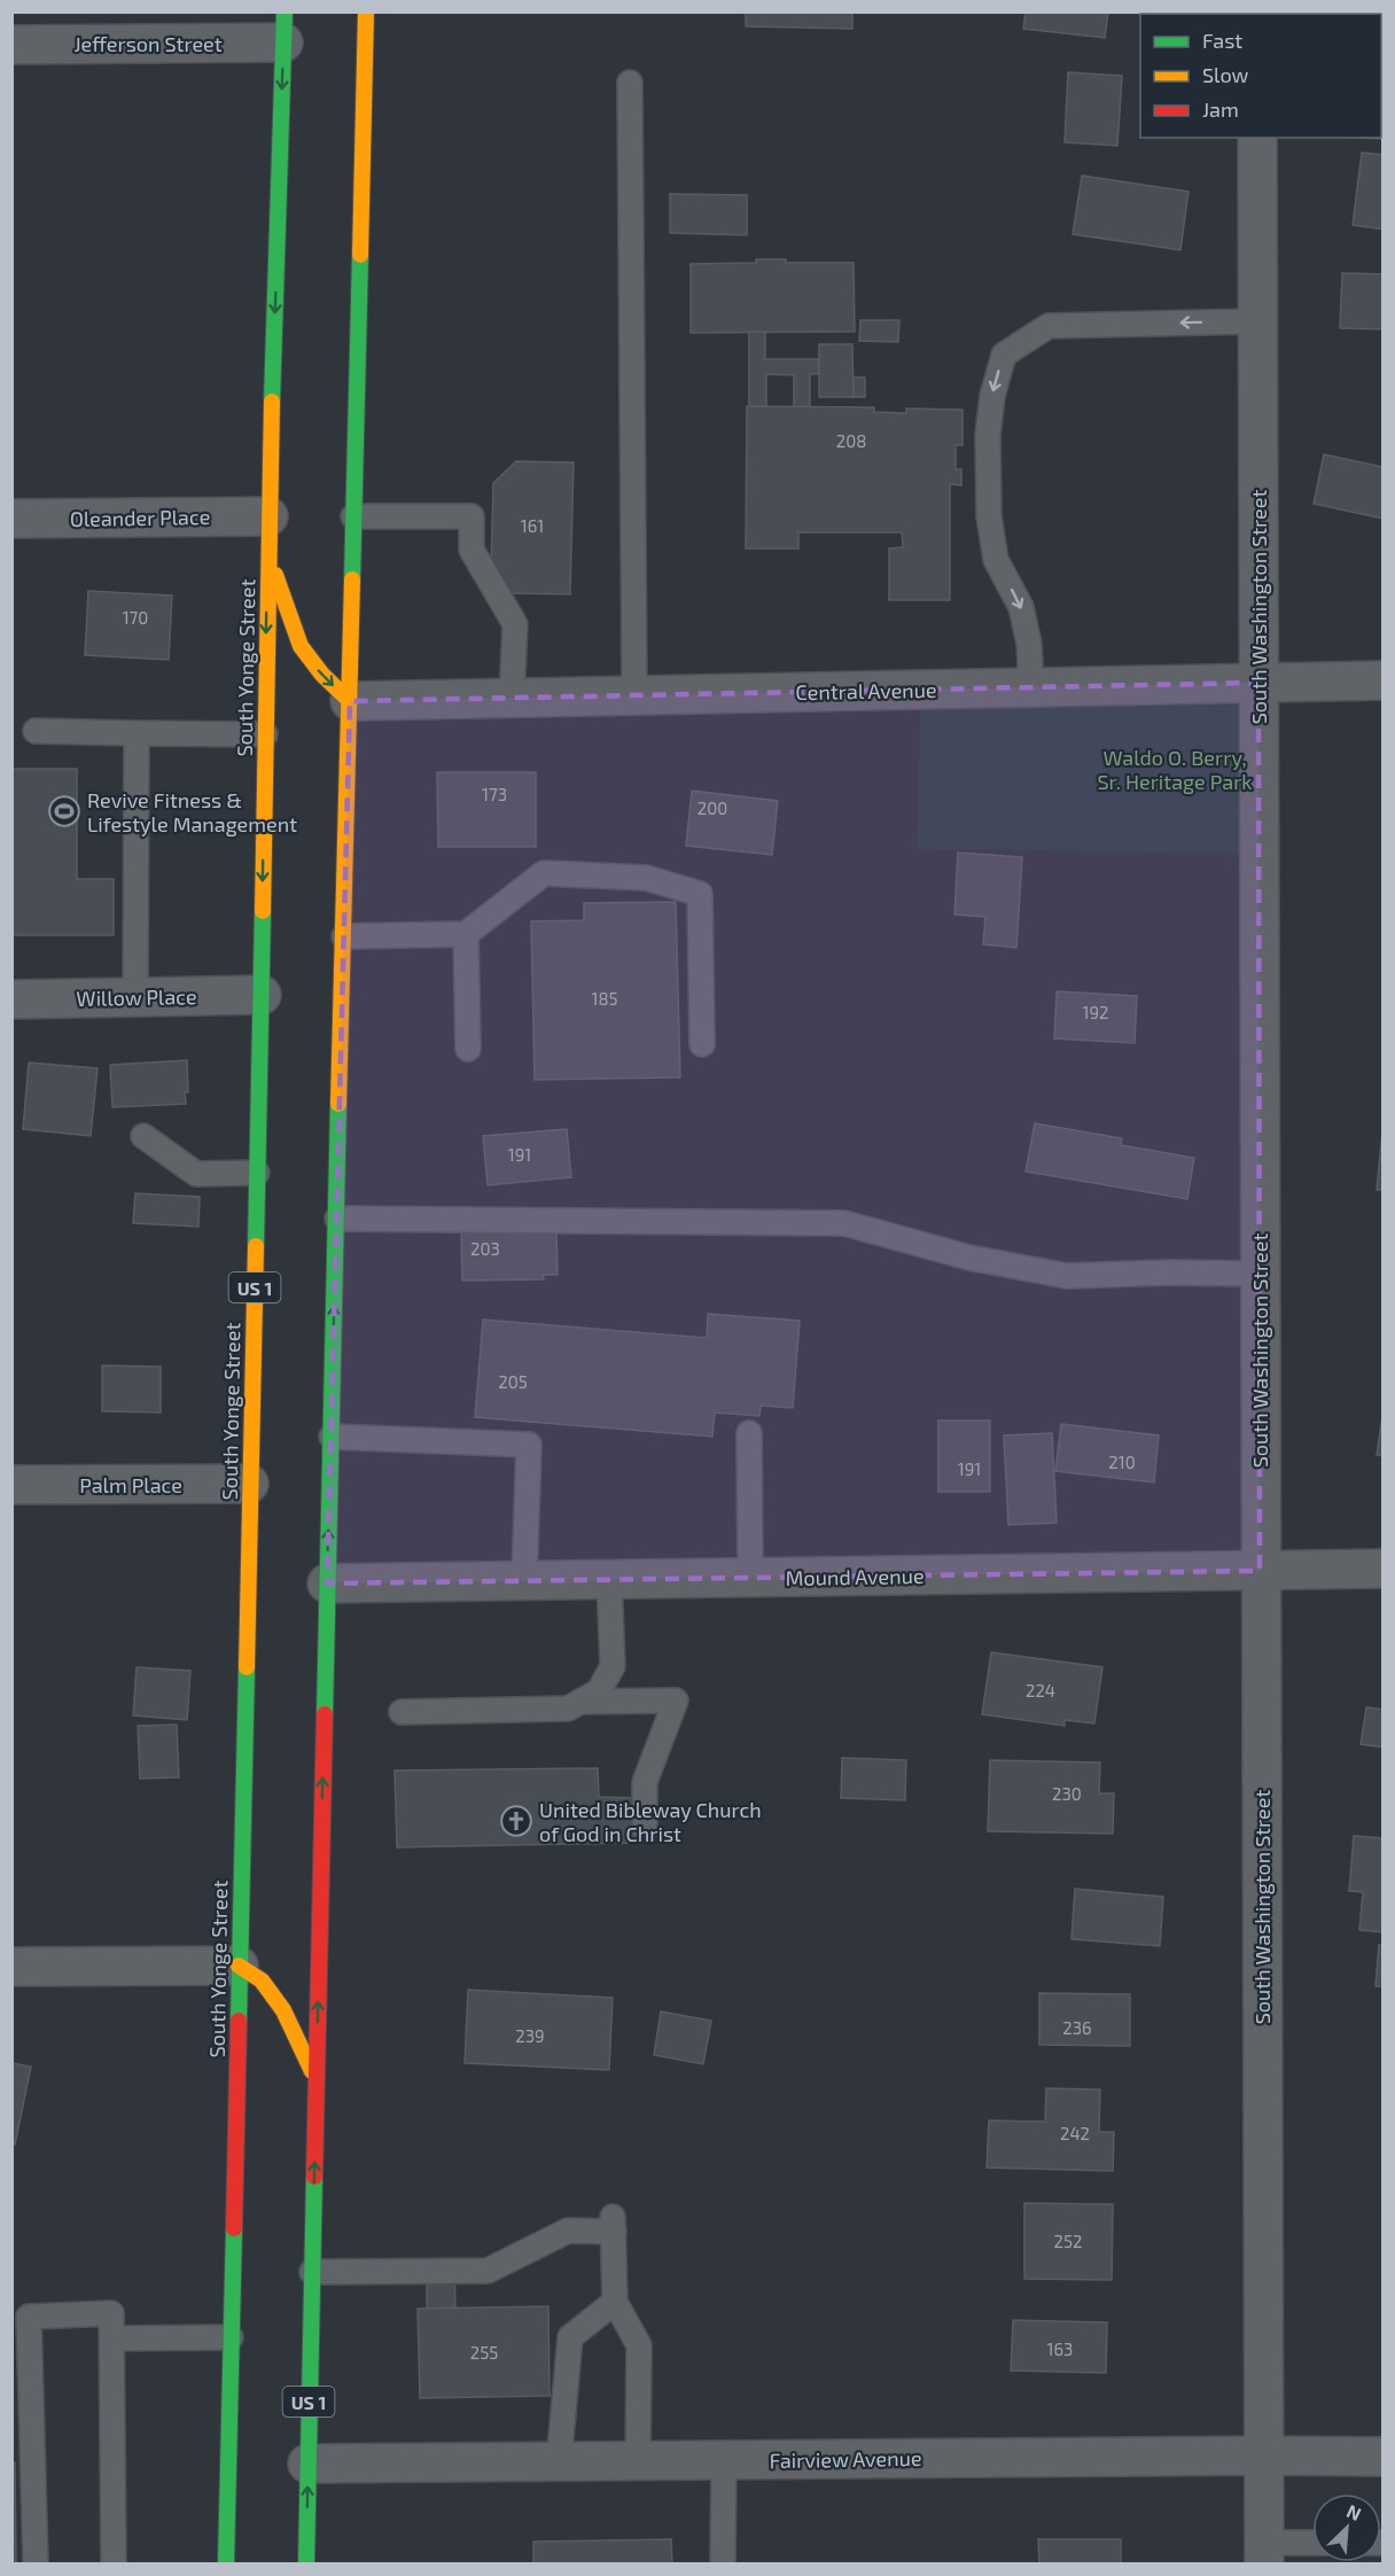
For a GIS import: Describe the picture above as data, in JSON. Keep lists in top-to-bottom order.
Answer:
{
  "streets": {
    "main road": ["South Yonge Street", "US 1"],
    "street": [
      "Jefferson Street",
      "Oleander Place",
      "South Washington Street",
      "Central Avenue",
      "Willow Place",
      "Palm Place",
      "Mound Avenue",
      "Fairview Avenue"
    ]
  },
  "crossings": [
    ["Jefferson Street", "South Yonge Street"],
    ["Oleander Place", "South Yonge Street"],
    ["South Washington Street", "Central Avenue"],
    ["South Washington Street", "Mound Avenue"],
    ["South Washington Street", "Fairview Avenue"],
    ["South Yonge Street", "Willow Place"],
    ["South Yonge Street", "Palm Place"],
    ["Central Avenue", "US 1"],
    ["US 1", "Mound Avenue"],
    ["US 1", "Fairview Avenue"]
  ],
  "parks": ["Waldo O. Berry, Sr. Heritage Park"],
  "places": {
    "sports": ["Revive Fitness & Lifestyle Management"],
    "church": ["United Bibleway Church of God in Christ"]
  },
  "house_numbers": [
    "208",
    "161",
    "170",
    "173",
    "200",
    "185",
    "192",
    "191",
    "203",
    "205",
    "210",
    "191",
    "224",
    "230",
    "236",
    "239",
    "242",
    "252",
    "163",
    "255"
  ],
  "legend": ["Fast", "Slow", "Jam"],
  "north": "top right"
}
